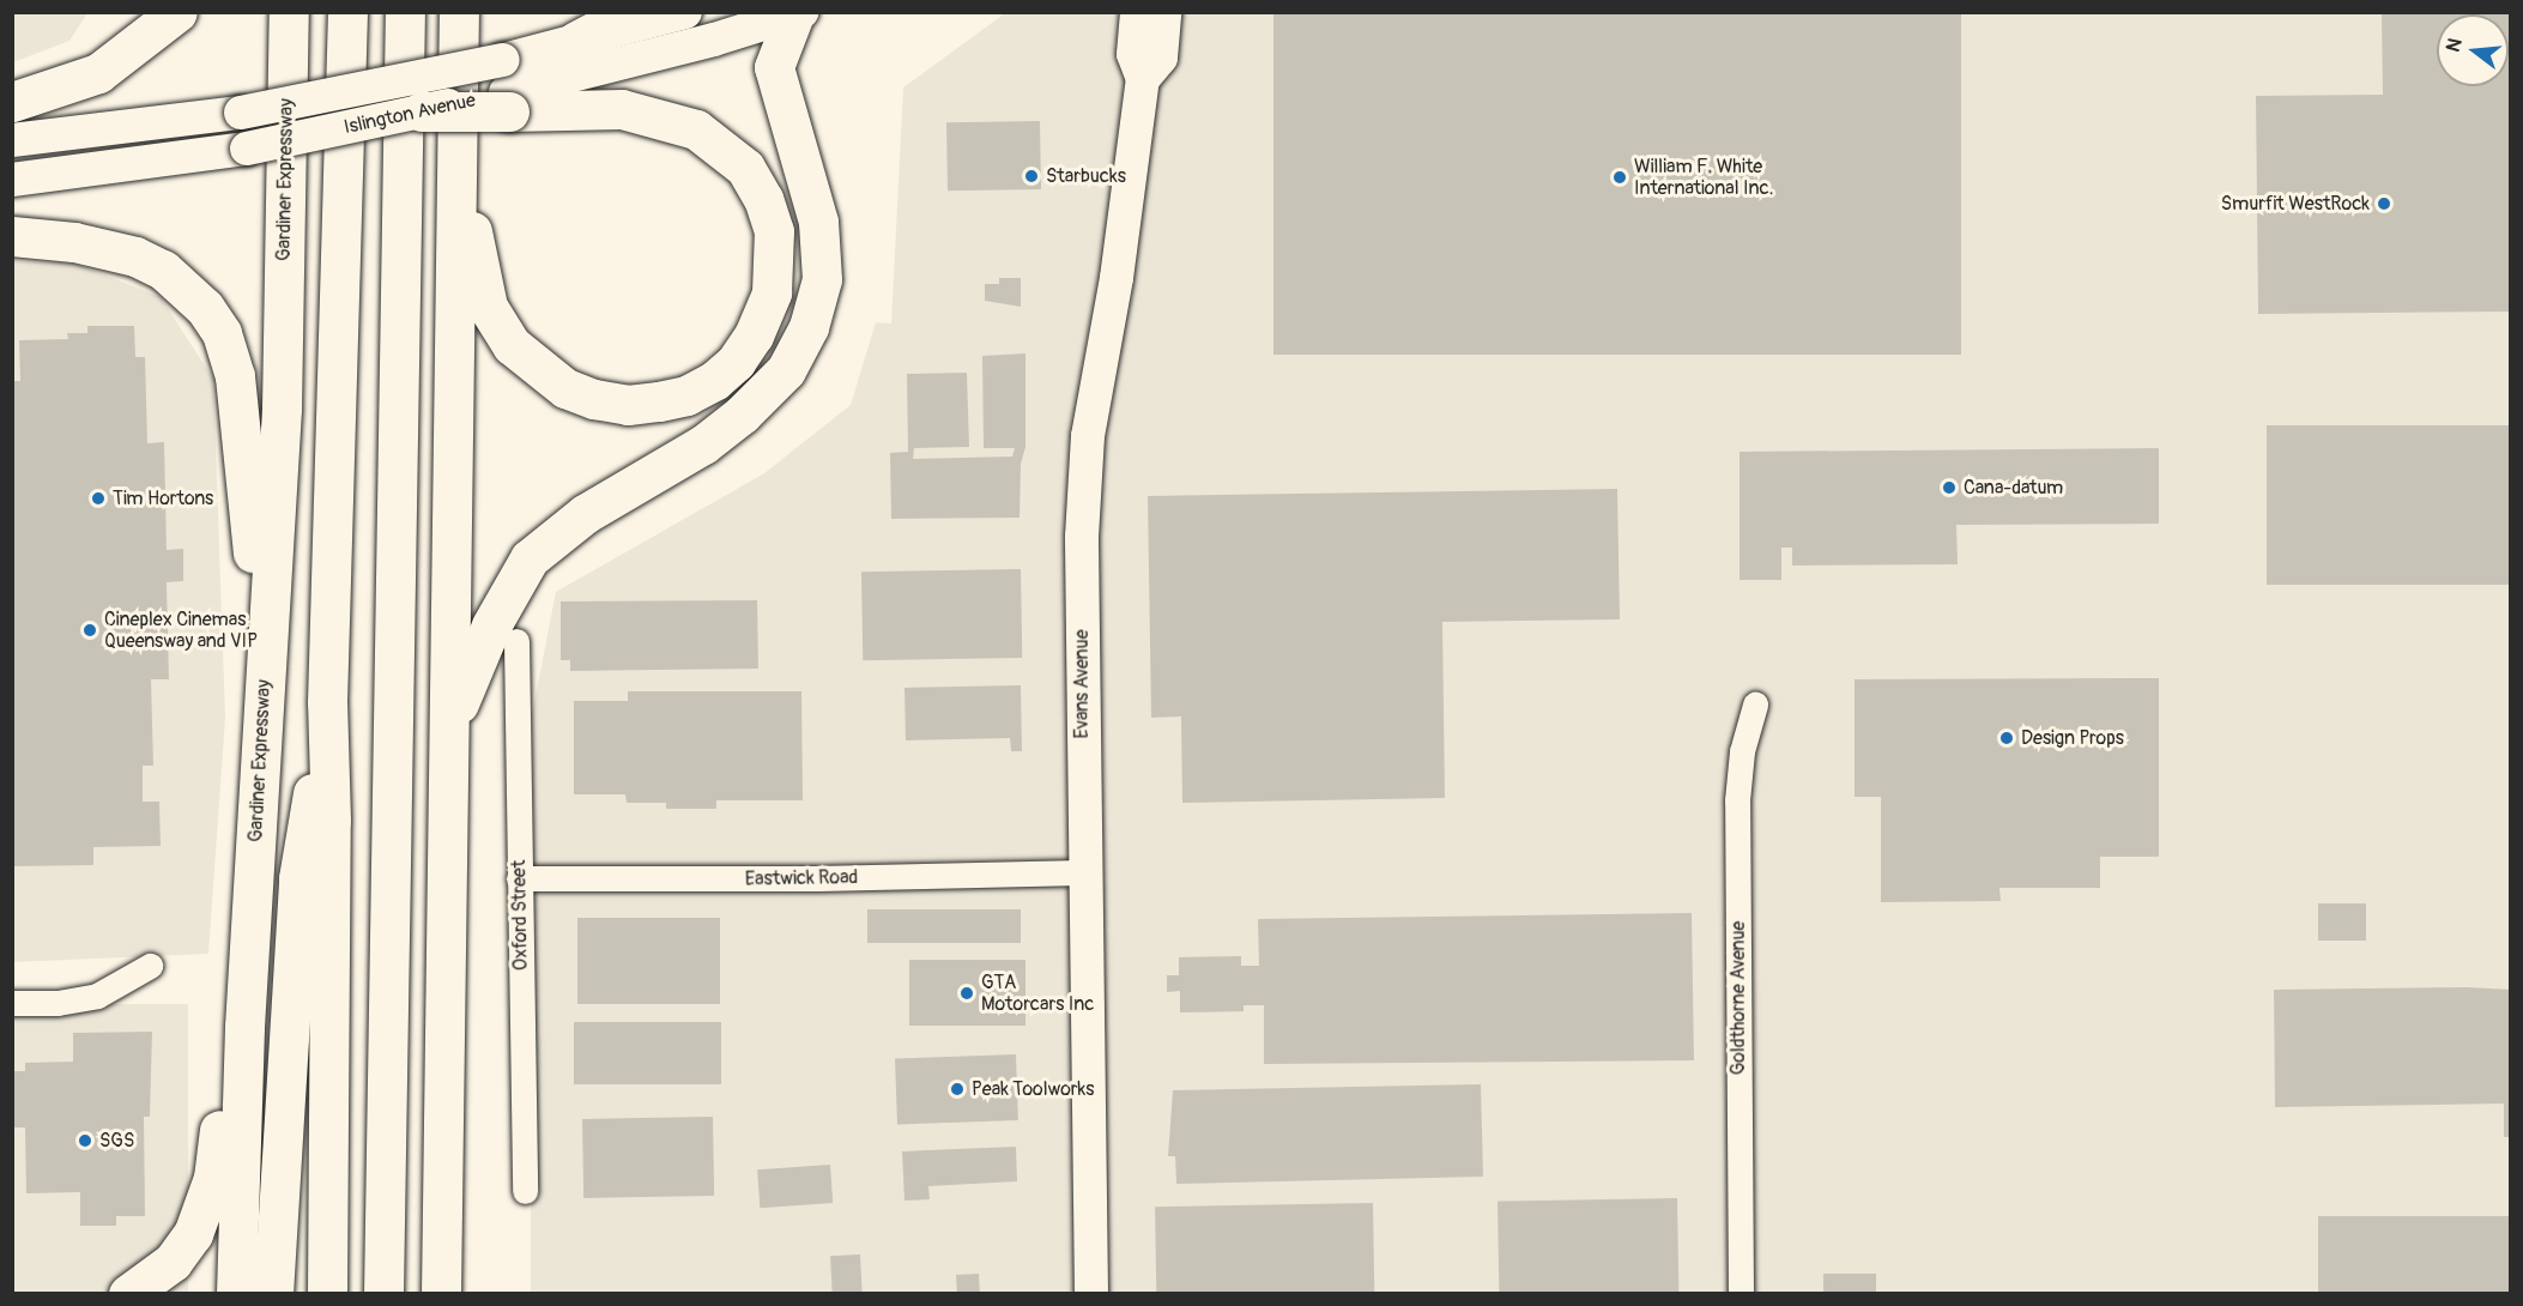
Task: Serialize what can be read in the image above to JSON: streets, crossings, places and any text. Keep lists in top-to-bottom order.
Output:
{
  "streets": {
    "highway": ["Gardiner Expressway"],
    "main road": ["Islington Avenue", "Evans Avenue"],
    "street": ["Eastwick Road", "Oxford Street", "Goldthorne Avenue"]
  },
  "crossings": [
    ["Evans Avenue", "Eastwick Road"],
    ["Eastwick Road", "Oxford Street"]
  ],
  "places": [
    "Starbucks",
    "William F. White International Inc.",
    "Smurfit WestRock",
    "Cana-datum",
    "Tim Hortons",
    "Cineplex Cinemas Queensway and VIP",
    "Design Props",
    "GTA Motorcars Inc",
    "Peak Toolworks",
    "SGS"
  ],
  "north": "left"
}
